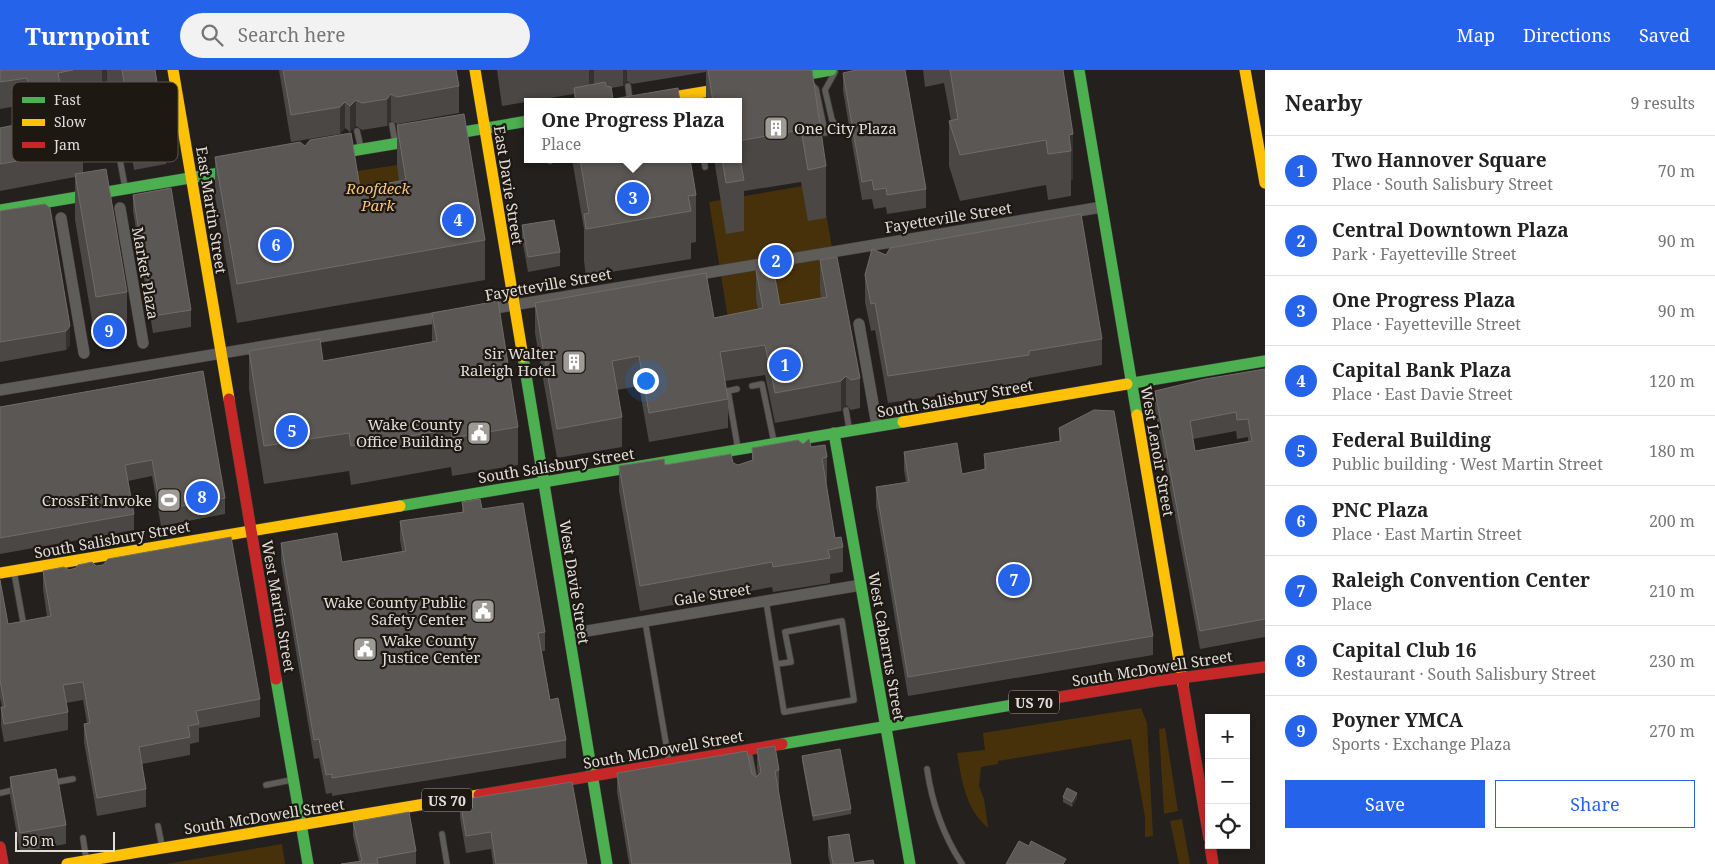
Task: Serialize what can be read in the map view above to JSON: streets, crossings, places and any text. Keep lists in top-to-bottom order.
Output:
{
  "streets": {
    "main road": [
      "East Davie Street",
      "East Martin Street",
      "South Salisbury Street",
      "West Lenoir Street",
      "West Davie Street",
      "West Martin Street",
      "West Cabarrus Street",
      "South McDowell Street",
      "US 70"
    ],
    "street": ["Fayetteville Street", "Market Plaza", "Gale Street"]
  },
  "crossings": [
    ["East Davie Street", "Fayetteville Street"],
    ["East Davie Street", "West Davie Street"],
    ["East Martin Street", "West Martin Street"],
    ["Fayetteville Street", "West Lenoir Street"],
    ["Fayetteville Street", "West Davie Street"],
    ["South Salisbury Street", "West Lenoir Street"],
    ["South Salisbury Street", "West Davie Street"],
    ["South Salisbury Street", "West Martin Street"],
    ["South Salisbury Street", "West Cabarrus Street"],
    ["West Lenoir Street", "South McDowell Street"],
    ["West Davie Street", "Gale Street"],
    ["West Davie Street", "South McDowell Street"],
    ["Gale Street", "West Cabarrus Street"],
    ["West Martin Street", "South McDowell Street"],
    ["West Cabarrus Street", "South McDowell Street"]
  ],
  "parks": ["Roofdeck Park"],
  "places": {
    "building": ["One City Plaza", "Sir Walter Raleigh Hotel"],
    "public building": ["Wake County Office Building", "Wake County Public Safety Center", "Wake County Justice Center"],
    "sports": ["CrossFit Invoke"]
  },
  "legend": ["Fast", "Slow", "Jam"],
  "scale_bar": "50 m",
  "page": {
    "header": "Turnpoint",
    "search": "Search here",
    "nav": ["Map", "Directions", "Saved"],
    "heading": ["Nearby", "9 results"],
    "popup": ["One Progress Plaza", "Place"],
    "list": [
      {
        "mark": "1",
        "name": "Two Hannover Square",
        "note": "Place · South Salisbury Street",
        "value": "70 m"
      },
      {
        "mark": "2",
        "name": "Central Downtown Plaza",
        "note": "Park · Fayetteville Street",
        "value": "90 m"
      },
      {
        "mark": "3",
        "name": "One Progress Plaza",
        "note": "Place · Fayetteville Street",
        "value": "90 m"
      },
      {
        "mark": "4",
        "name": "Capital Bank Plaza",
        "note": "Place · East Davie Street",
        "value": "120 m"
      },
      {
        "mark": "5",
        "name": "Federal Building",
        "note": "Public building · West Martin Street",
        "value": "180 m"
      },
      {
        "mark": "6",
        "name": "PNC Plaza",
        "note": "Place · East Martin Street",
        "value": "200 m"
      },
      {
        "mark": "7",
        "name": "Raleigh Convention Center",
        "note": "Place",
        "value": "210 m"
      },
      {
        "mark": "8",
        "name": "Capital Club 16",
        "note": "Restaurant · South Salisbury Street",
        "value": "230 m"
      },
      {
        "mark": "9",
        "name": "Poyner YMCA",
        "note": "Sports · Exchange Plaza",
        "value": "270 m"
      }
    ],
    "pins": [
      "3",
      "4",
      "6",
      "2",
      "9",
      "1",
      "5",
      "8",
      "7"
    ],
    "map_buttons": ["+", "−"],
    "buttons": ["Save", "Share"],
    "scale": "50 m"
  }
}
